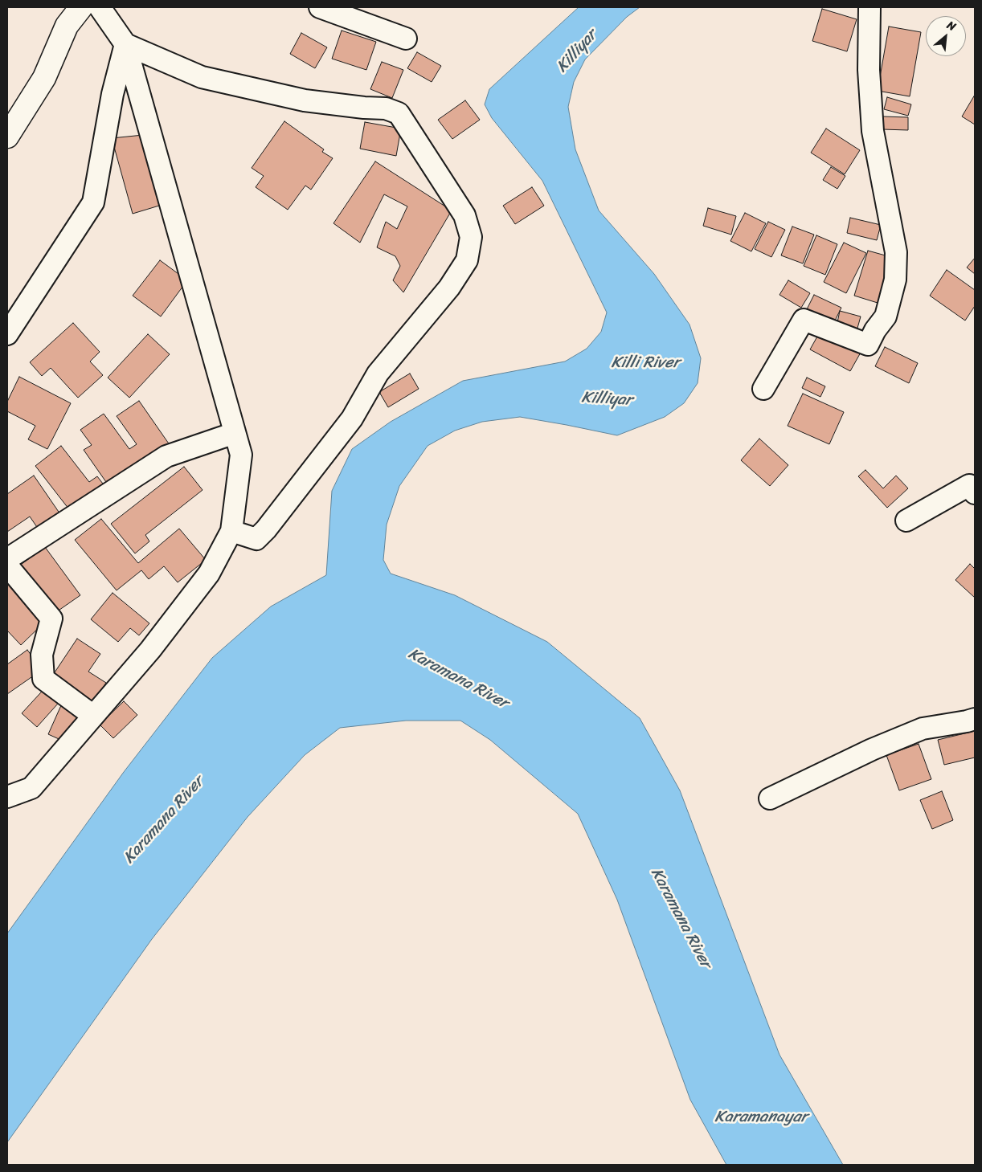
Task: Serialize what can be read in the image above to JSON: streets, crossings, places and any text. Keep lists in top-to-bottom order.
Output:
{
  "water": [
    "Killiyar",
    "Killi River",
    "Karamana River",
    "Karamanayar"
  ],
  "north": "top right"
}
